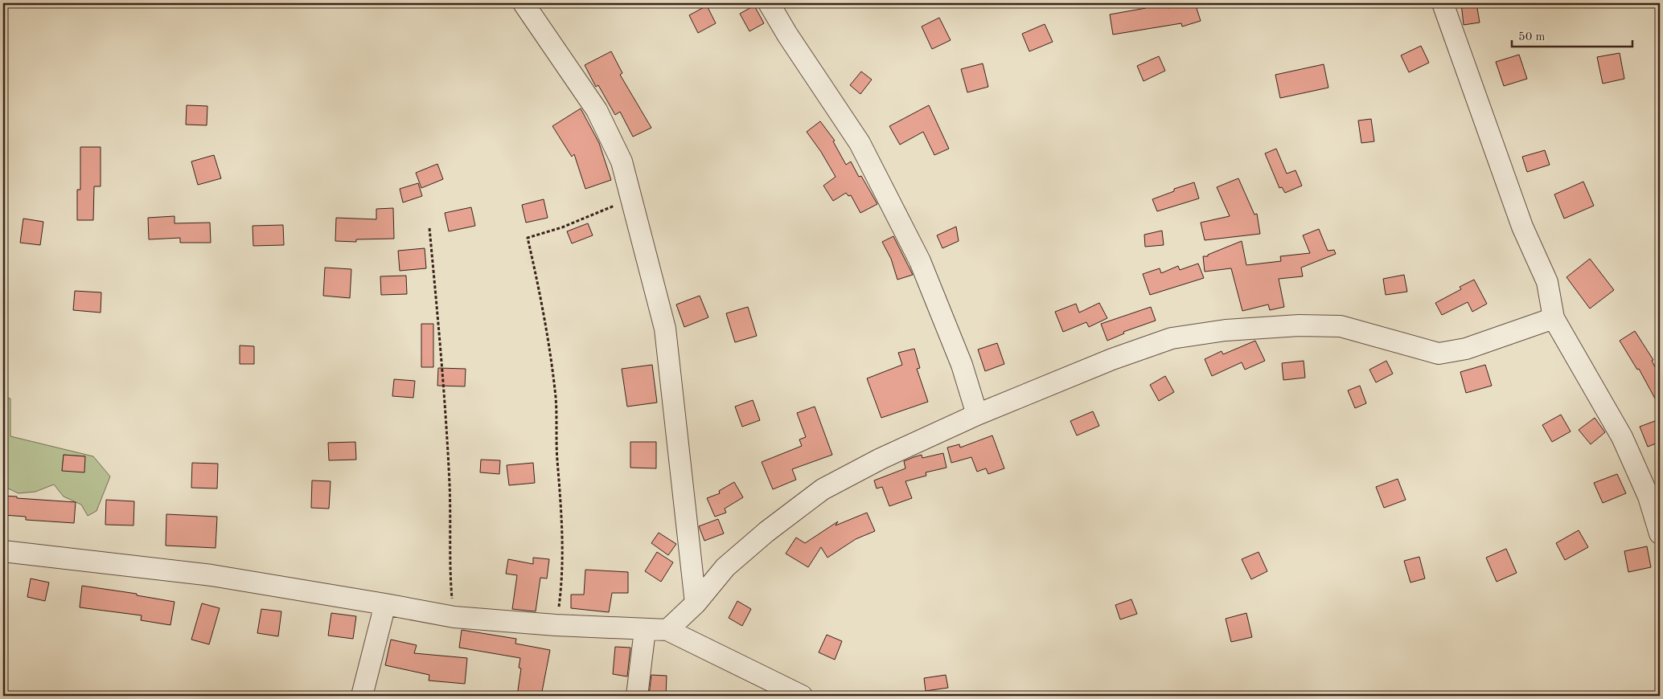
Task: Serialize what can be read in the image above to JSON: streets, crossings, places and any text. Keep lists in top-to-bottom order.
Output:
{
  "scale_bar": "50 m"
}
